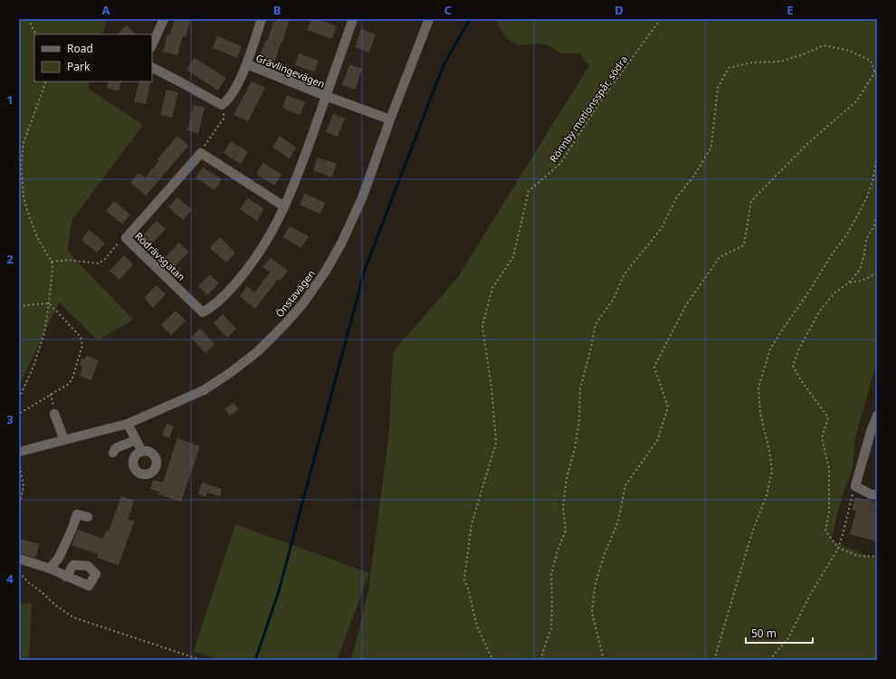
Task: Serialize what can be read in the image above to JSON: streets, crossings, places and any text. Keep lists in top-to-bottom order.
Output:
{
  "streets": {
    "street": ["Grävlingevägen", "Rödrävsgatan", "Önstavägen"],
    "path": ["Rönnby motionsspår, södra"]
  },
  "crossings": [
    ["Grävlingevägen", "Rödrävsgatan"]
  ],
  "legend": ["Road", "Park"],
  "scale_bar": "50 m",
  "grid": {
    "columns": [
      "A",
      "B",
      "C",
      "D",
      "E"
    ],
    "rows": [
      "1",
      "2",
      "3",
      "4"
    ]
  }
}
